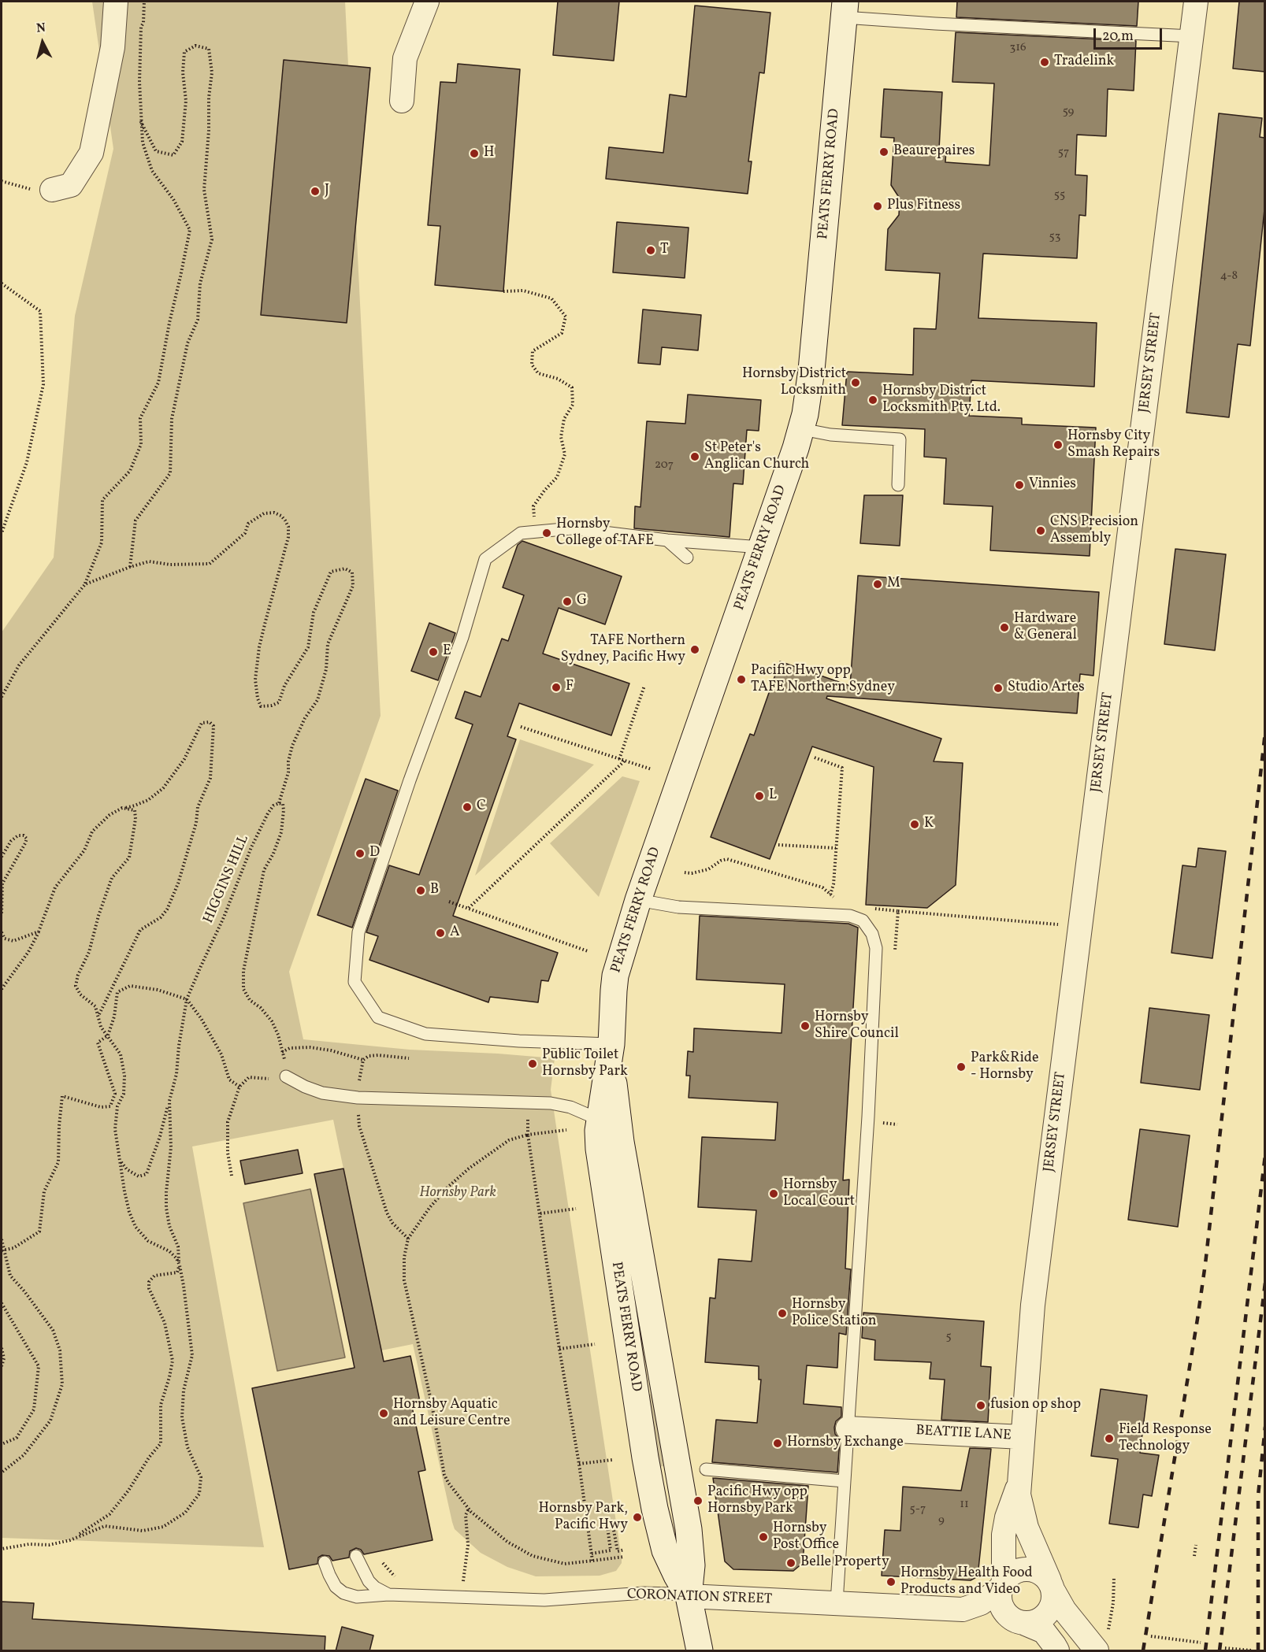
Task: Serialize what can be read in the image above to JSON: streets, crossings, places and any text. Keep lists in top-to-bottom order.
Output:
{
  "streets": {
    "main road": ["PEATS FERRY ROAD"],
    "street": ["JERSEY STREET", "BEATTIE LANE", "CORONATION STREET"],
    "path": ["HIGGINS HILL"]
  },
  "crossings": [
    ["PEATS FERRY ROAD", "CORONATION STREET"],
    ["JERSEY STREET", "BEATTIE LANE"],
    ["JERSEY STREET", "CORONATION STREET"]
  ],
  "parks": ["Hornsby Park"],
  "places": [
    "Tradelink",
    "Beaurepaires",
    "H",
    "J",
    "Plus Fitness",
    "T",
    "Hornsby District Locksmith",
    "Hornsby District Locksmith Pty. Ltd.",
    "Hornsby City Smash Repairs",
    "St Peter's Anglican Church",
    "Vinnies",
    "CNS Precision Assembly",
    "Hornsby College of TAFE",
    "M",
    "G",
    "Hardware & General",
    "TAFE Northern Sydney, Pacific Hwy",
    "E",
    "Pacific Hwy opp TAFE Northern Sydney",
    "F",
    "Studio Artes",
    "L",
    "C",
    "K",
    "D",
    "B",
    "A",
    "Hornsby Shire Council",
    "Public Toilet Hornsby Park",
    "Park&Ride - Hornsby",
    "Hornsby Local Court",
    "Hornsby Police Station",
    "fusion op shop",
    "Hornsby Aquatic and Leisure Centre",
    "Field Response Technology",
    "Hornsby Exchange",
    "Pacific Hwy opp Hornsby Park",
    "Hornsby Park, Pacific Hwy",
    "Hornsby Post Office",
    "Belle Property",
    "Hornsby Health Food Products and Video"
  ],
  "house_numbers": [
    "316",
    "59",
    "57",
    "55",
    "53",
    "4-8",
    "207",
    "5",
    "11",
    "5-7",
    "9"
  ],
  "scale_bar": "20 m",
  "north": "top"
}
